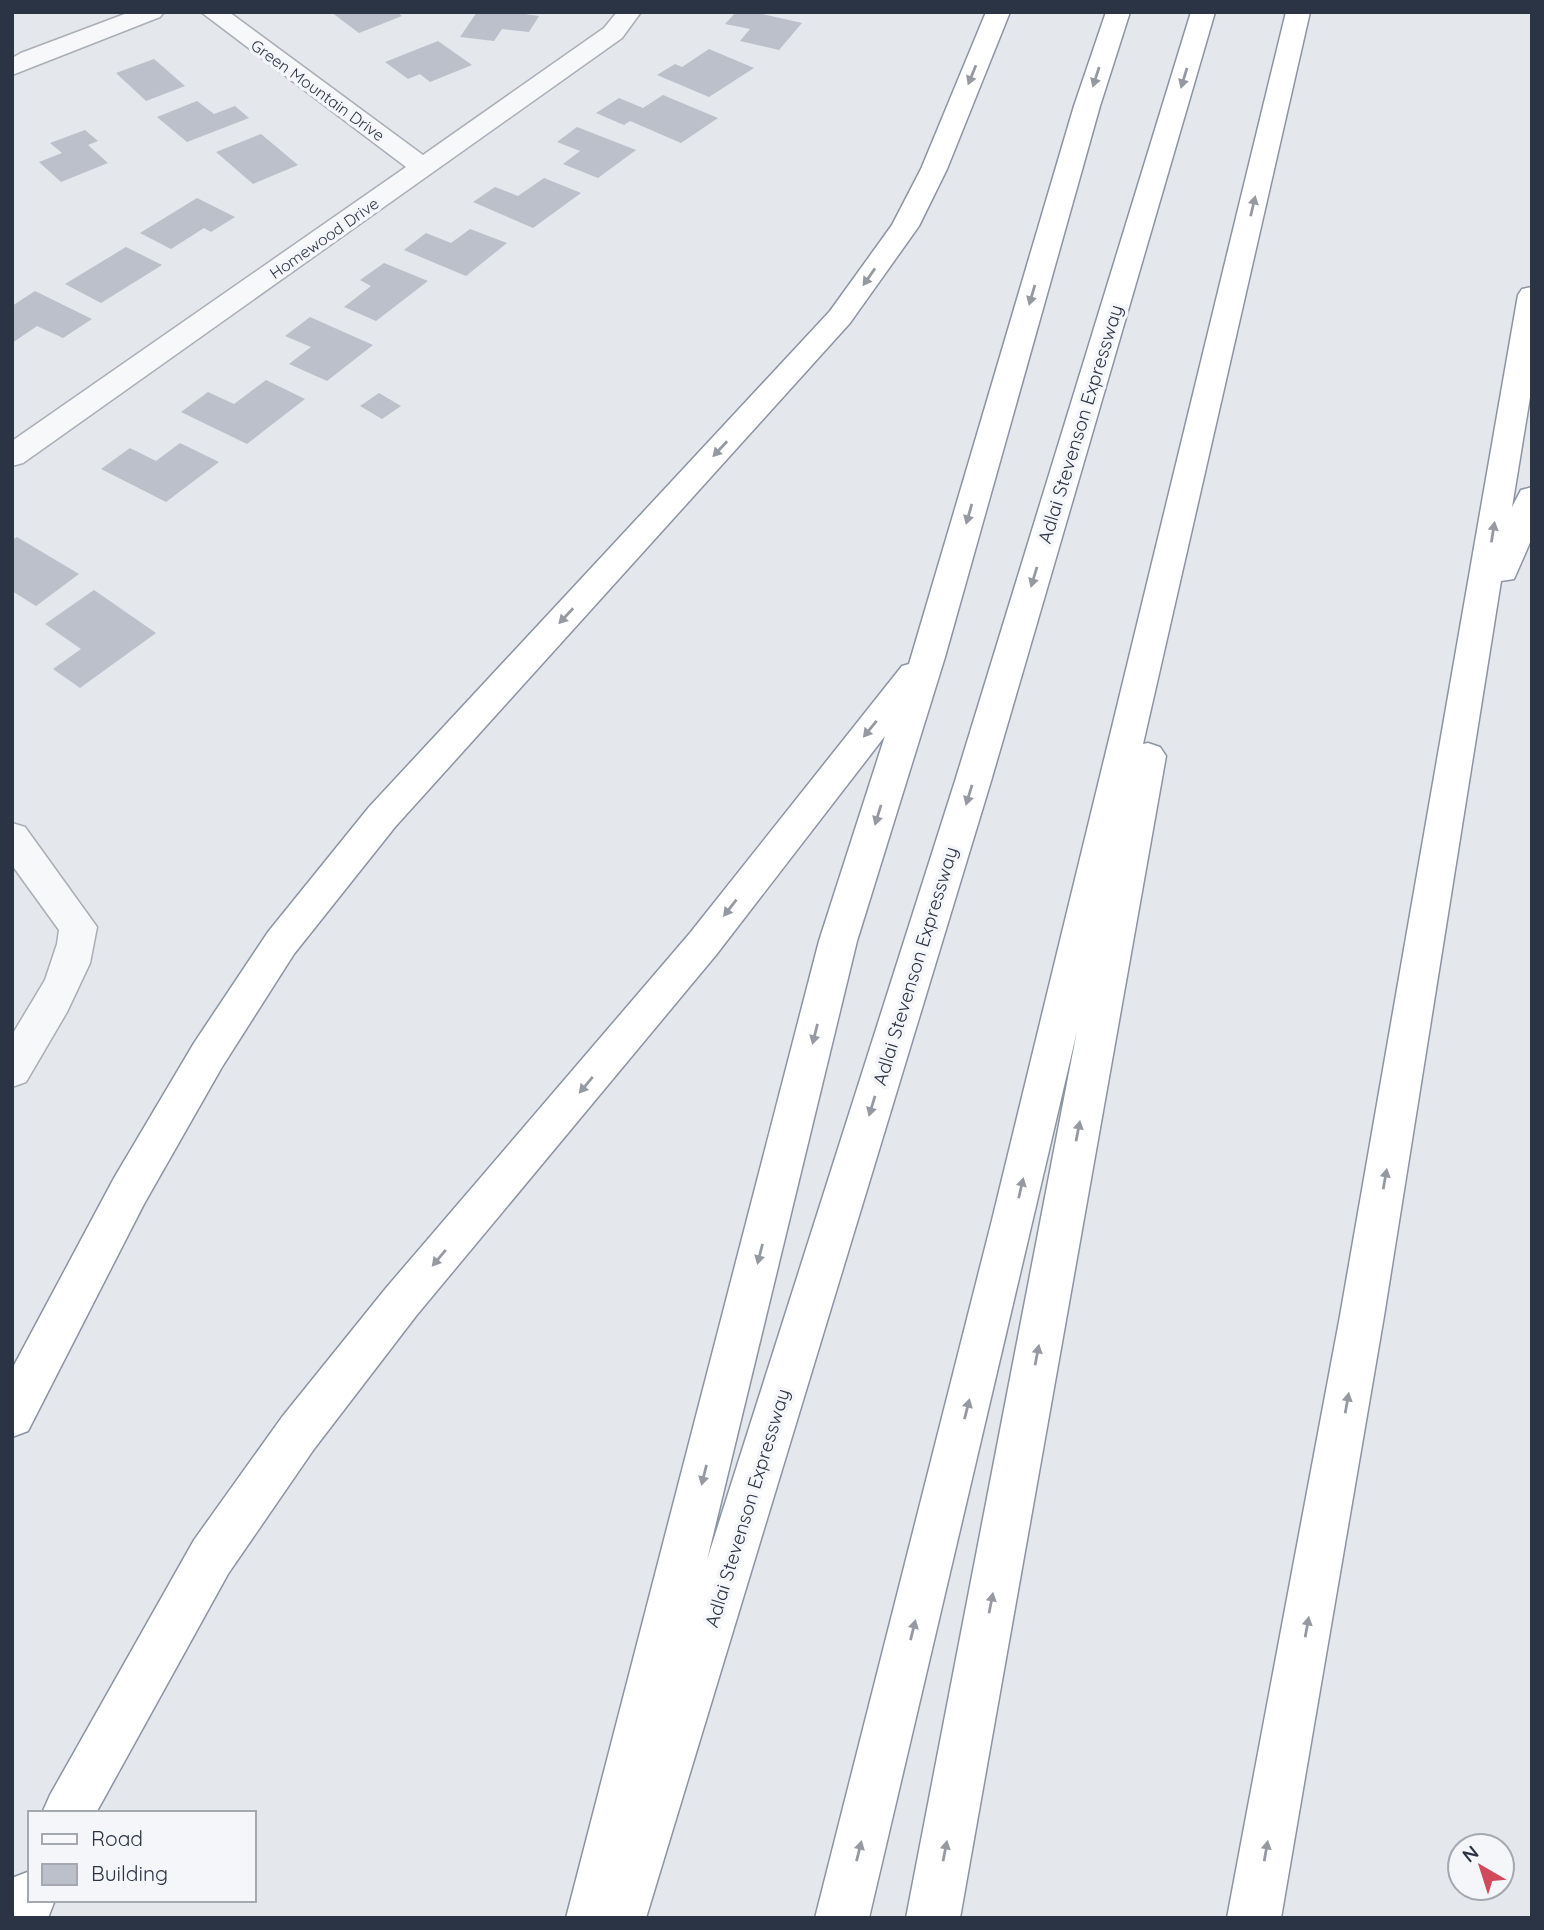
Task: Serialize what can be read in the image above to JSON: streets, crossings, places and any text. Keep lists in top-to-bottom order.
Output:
{
  "streets": {
    "highway": ["Adlai Stevenson Expressway"],
    "street": ["Green Mountain Drive", "Homewood Drive"]
  },
  "crossings": [
    ["Green Mountain Drive", "Homewood Drive"]
  ],
  "legend": ["Road", "Building"],
  "north": "top left"
}
